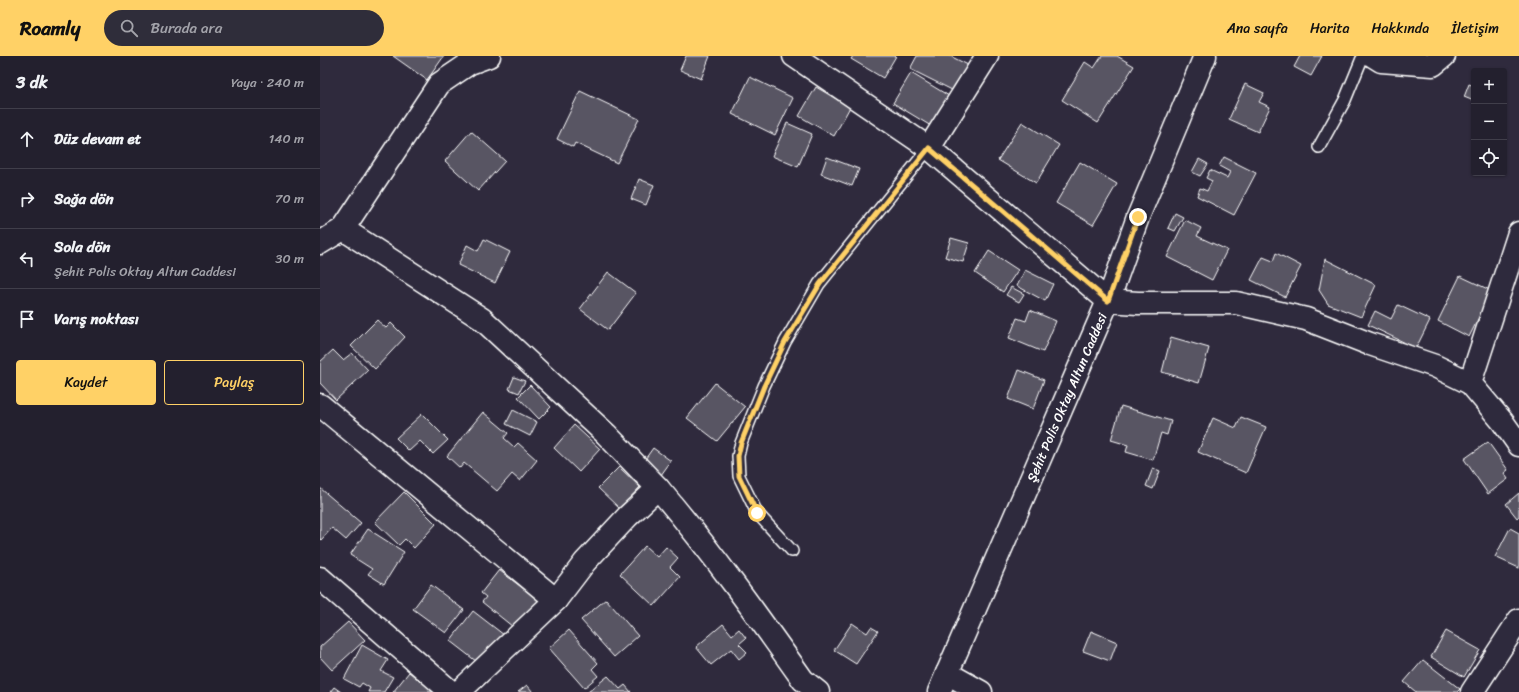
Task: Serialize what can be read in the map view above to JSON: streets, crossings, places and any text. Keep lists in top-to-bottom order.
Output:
{
  "streets": {
    "street": ["Şehit Polis Oktay Altun Caddesi"]
  },
  "page": {
    "header": "Roamly",
    "search": "Burada ara",
    "nav": [
      "Ana sayfa",
      "Harita",
      "Hakkında",
      "İletişim"
    ],
    "heading": ["3 dk", "Yaya · 240 m"],
    "map_buttons": ["+", "−"],
    "list": [
      ["Düz devam et", "140 m"],
      ["Sağa dön", "70 m"],
      ["Sola dön", "Şehit Polis Oktay Altun Caddesi", "30 m"],
      "Varış noktası"
    ],
    "buttons": ["Kaydet", "Paylaş"]
  }
}
